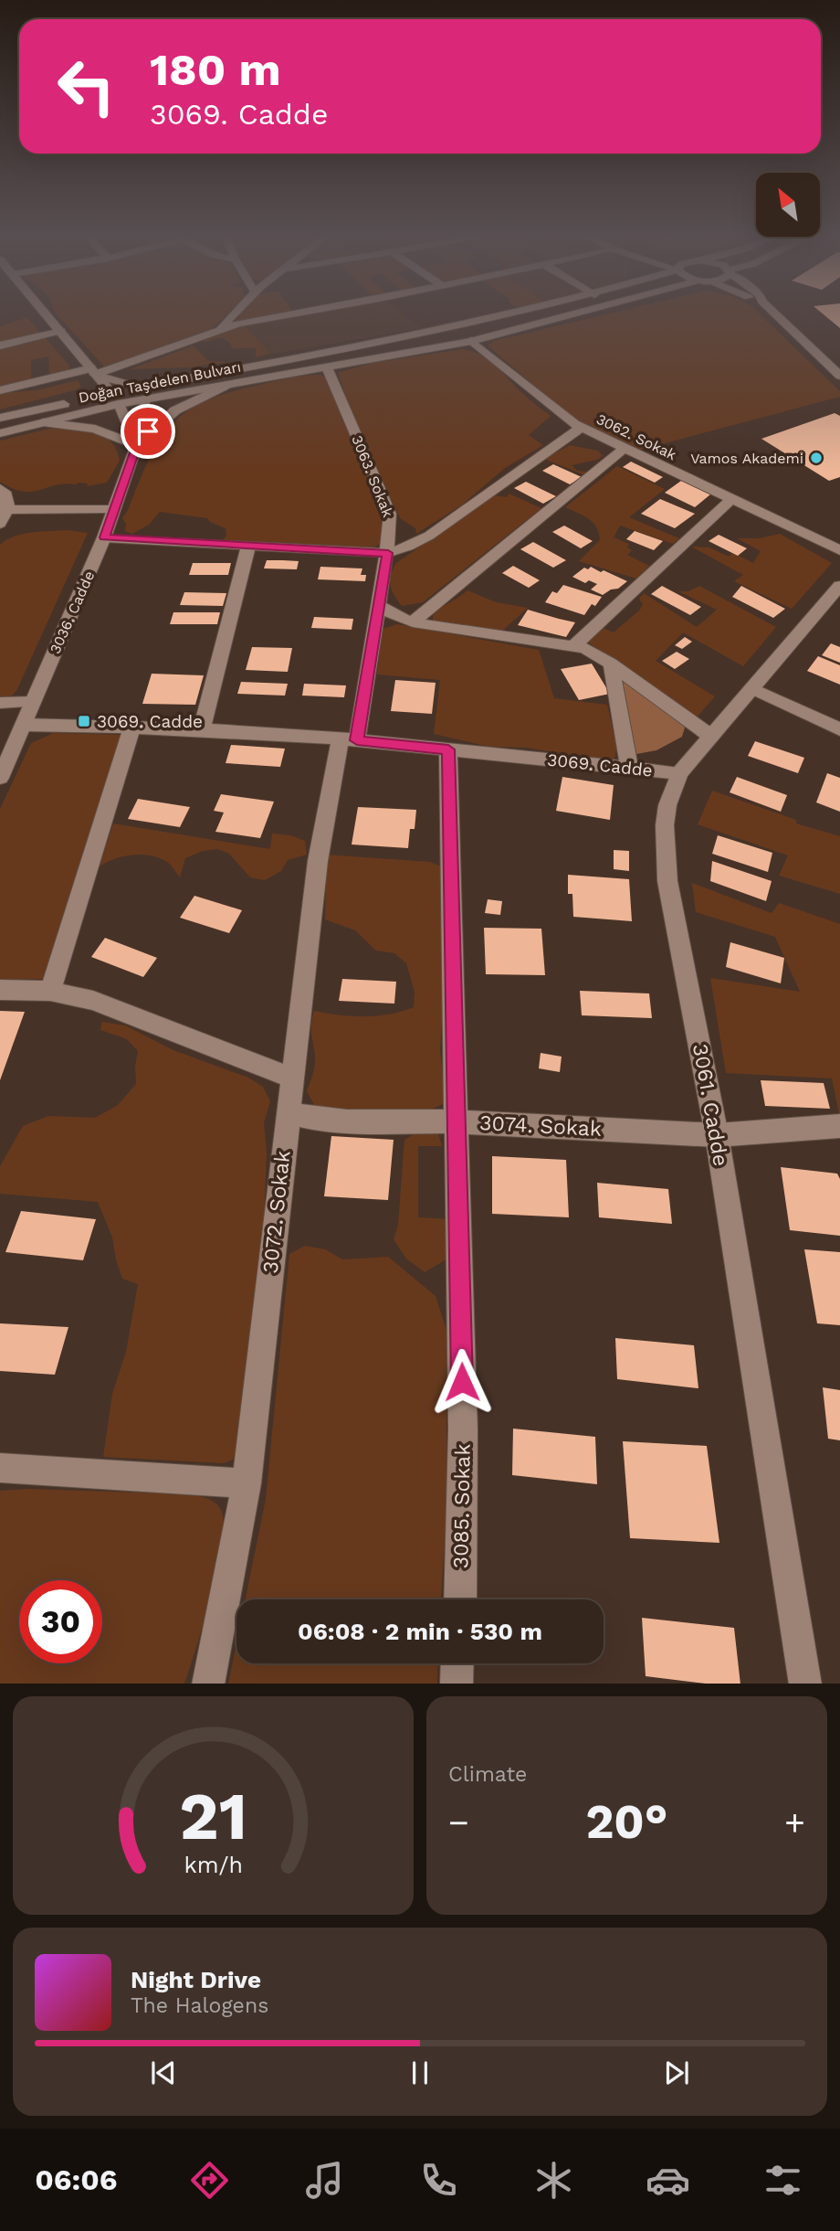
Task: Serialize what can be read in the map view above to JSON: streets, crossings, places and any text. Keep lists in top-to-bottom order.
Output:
{
  "streets": {
    "street": [
      "Doğan Taşdelen Bulvarı",
      "3062. Sokak",
      "3063. Sokak",
      "3036. Cadde",
      "3069. Cadde",
      "3061. Cadde",
      "3074. Sokak",
      "3072. Sokak",
      "3085. Sokak"
    ]
  },
  "crossings": [
    ["Doğan Taşdelen Bulvarı", "3062. Sokak"],
    ["Doğan Taşdelen Bulvarı", "3063. Sokak"],
    ["Doğan Taşdelen Bulvarı", "3036. Cadde"],
    ["3063. Sokak", "3069. Cadde"],
    ["3063. Sokak", "3072. Sokak"],
    ["3036. Cadde", "3069. Cadde"],
    ["3069. Cadde", "3061. Cadde"],
    ["3069. Cadde", "3072. Sokak"],
    ["3069. Cadde", "3085. Sokak"],
    ["3061. Cadde", "3074. Sokak"],
    ["3074. Sokak", "3072. Sokak"],
    ["3074. Sokak", "3085. Sokak"]
  ],
  "places": {
    "other": ["Vamos Akademi"],
    "transit": ["3069. Cadde"]
  },
  "north": "top left",
  "page": {
    "turn": ["180 m", "3069. Cadde"],
    "limit": "30",
    "trip": "06:08 · 2 min · 530 m",
    "tile": "Climate",
    "heat": ["−", "20°", "+"],
    "song": ["Night Drive", "The Halogens"],
    "tabs": "06:06",
    "gauge": ["21", "km/h"]
  }
}
